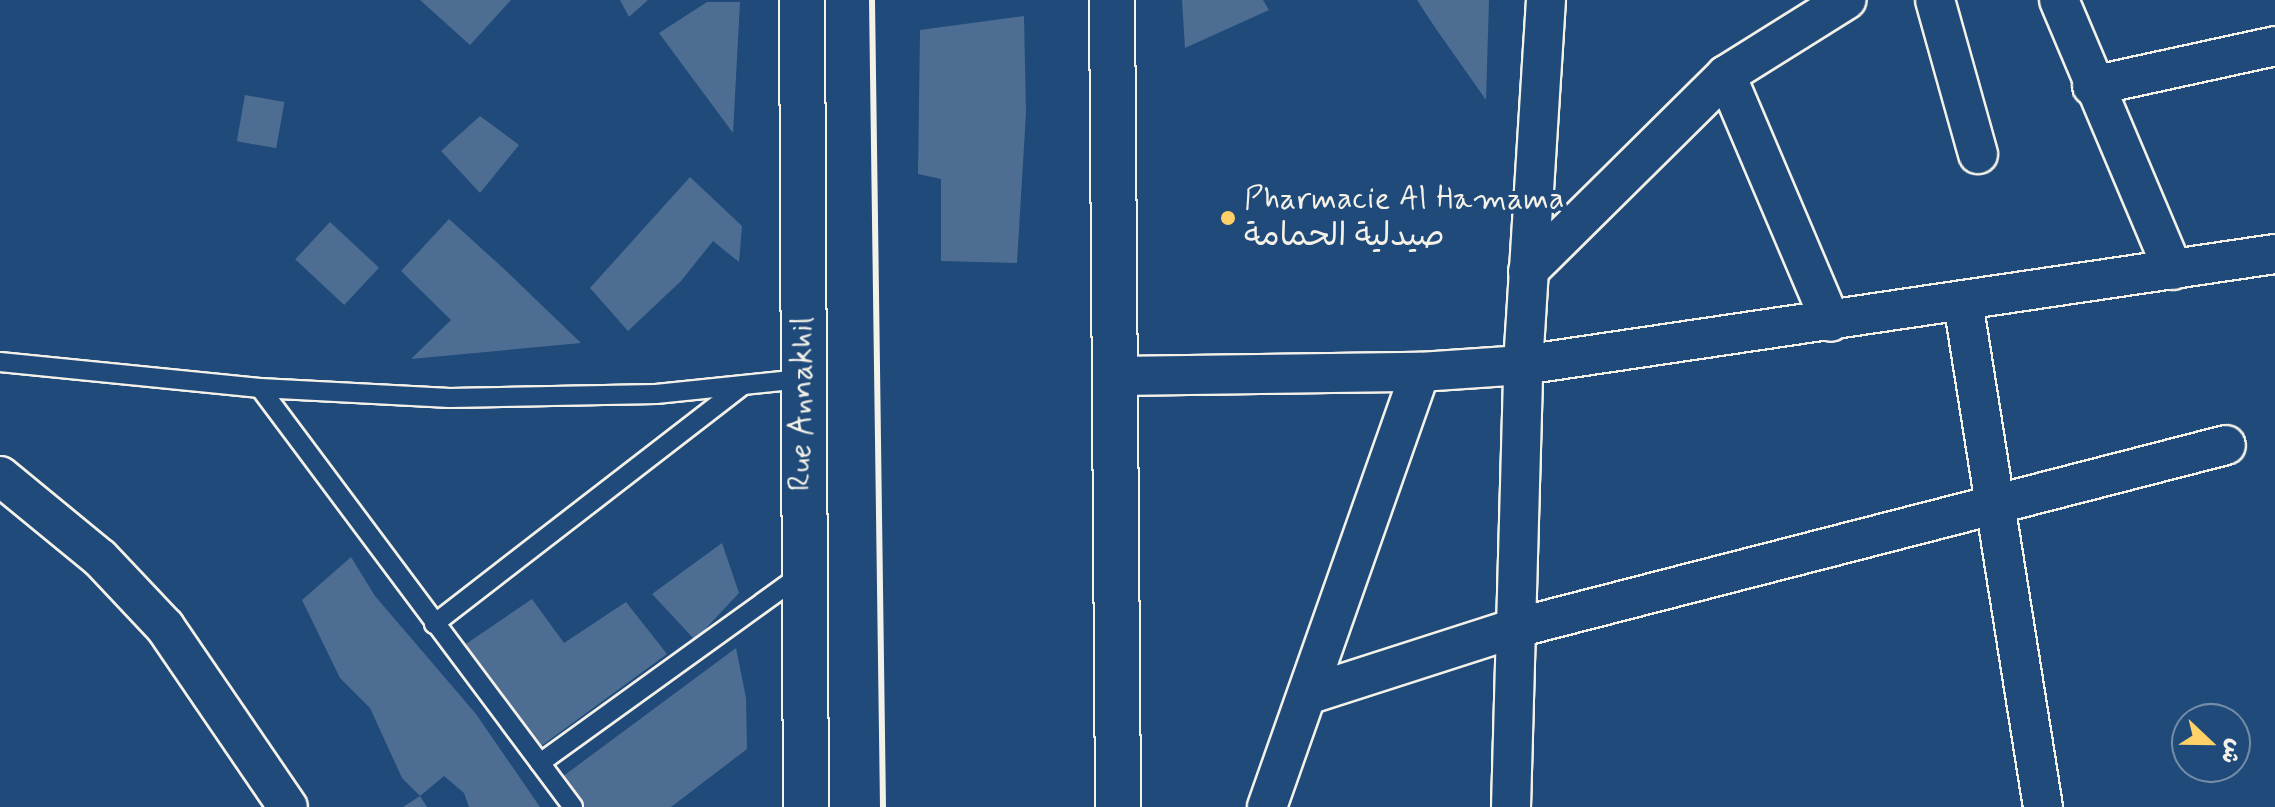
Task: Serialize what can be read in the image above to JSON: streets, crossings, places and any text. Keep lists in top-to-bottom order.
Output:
{
  "streets": {
    "street": ["Rue Annakhil"]
  },
  "places": ["Pharmacie Al Hamama صيدلية الحمامة"],
  "north": "right"
}
